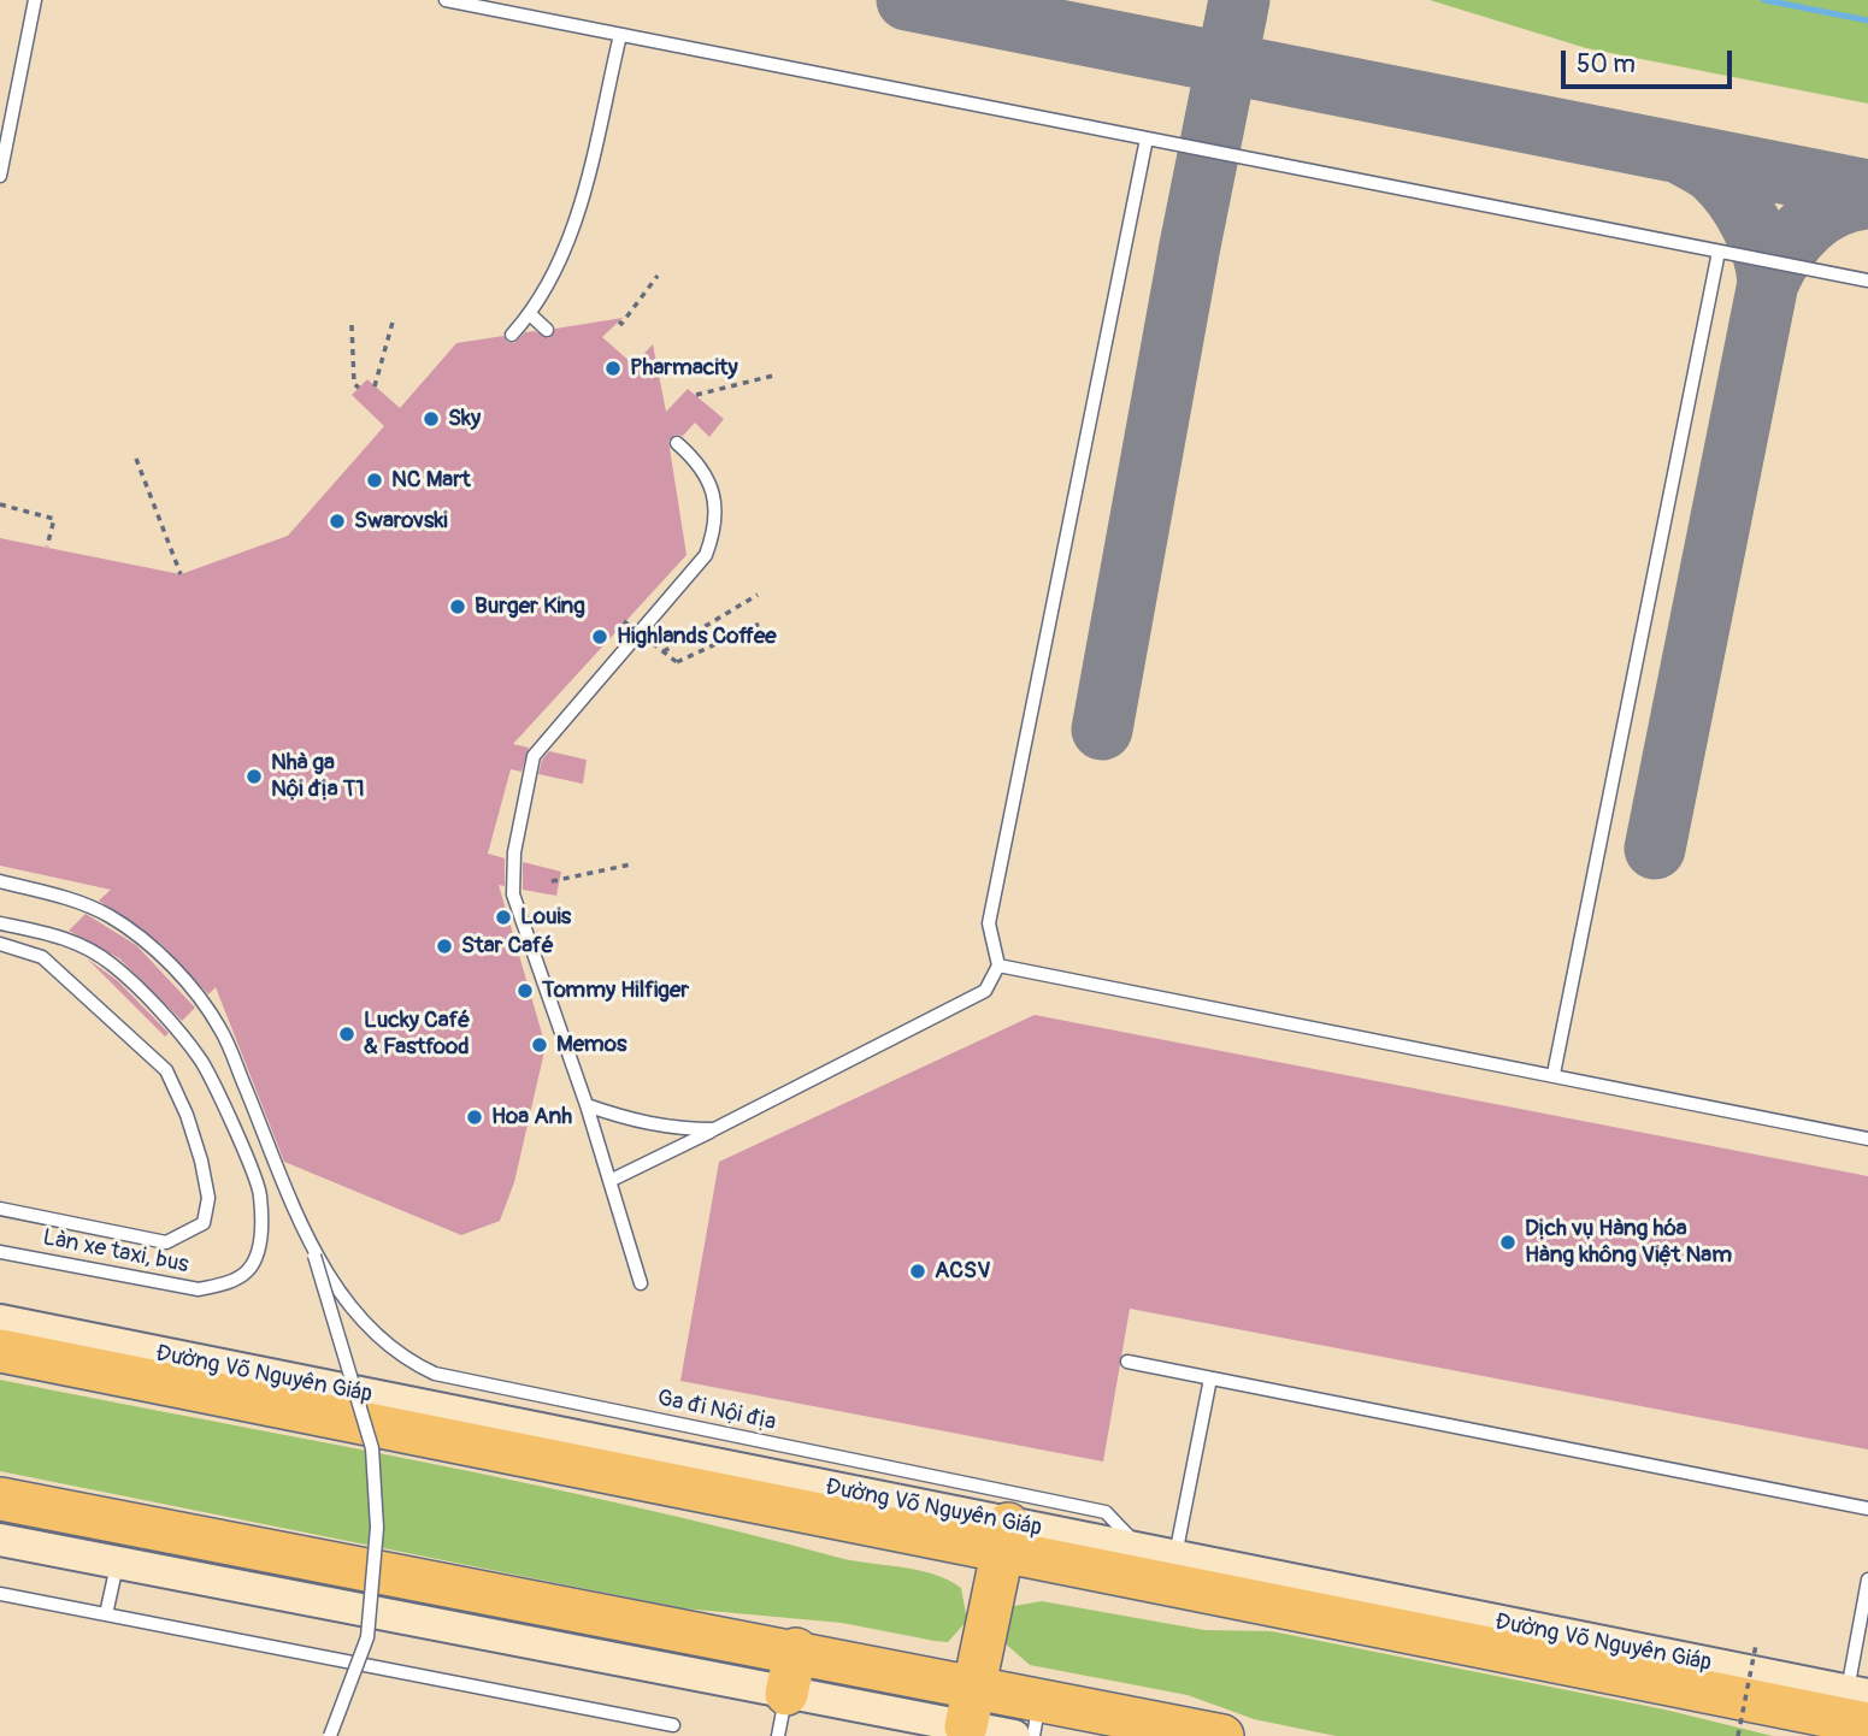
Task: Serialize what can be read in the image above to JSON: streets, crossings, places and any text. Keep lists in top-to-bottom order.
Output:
{
  "streets": {
    "highway": ["Đường Võ Nguyên Giáp"],
    "lane": ["Làn xe taxi, bus", "Ga đi Nội địa"]
  },
  "crossings": [
    ["Đường Võ Nguyên Giáp", "Ga đi Nội địa"]
  ],
  "places": [
    "Pharmacity",
    "Sky",
    "NC Mart",
    "Swarovski",
    "Burger King",
    "Highlands Coffee",
    "Nhà ga Nội địa T1",
    "Louis",
    "Star Café",
    "Tommy Hilfiger",
    "Lucky Café & Fastfood",
    "Memos",
    "Hoa Anh",
    "Dịch vụ Hàng hóa Hàng không Việt Nam",
    "ACSV"
  ],
  "scale_bar": "50 m"
}
